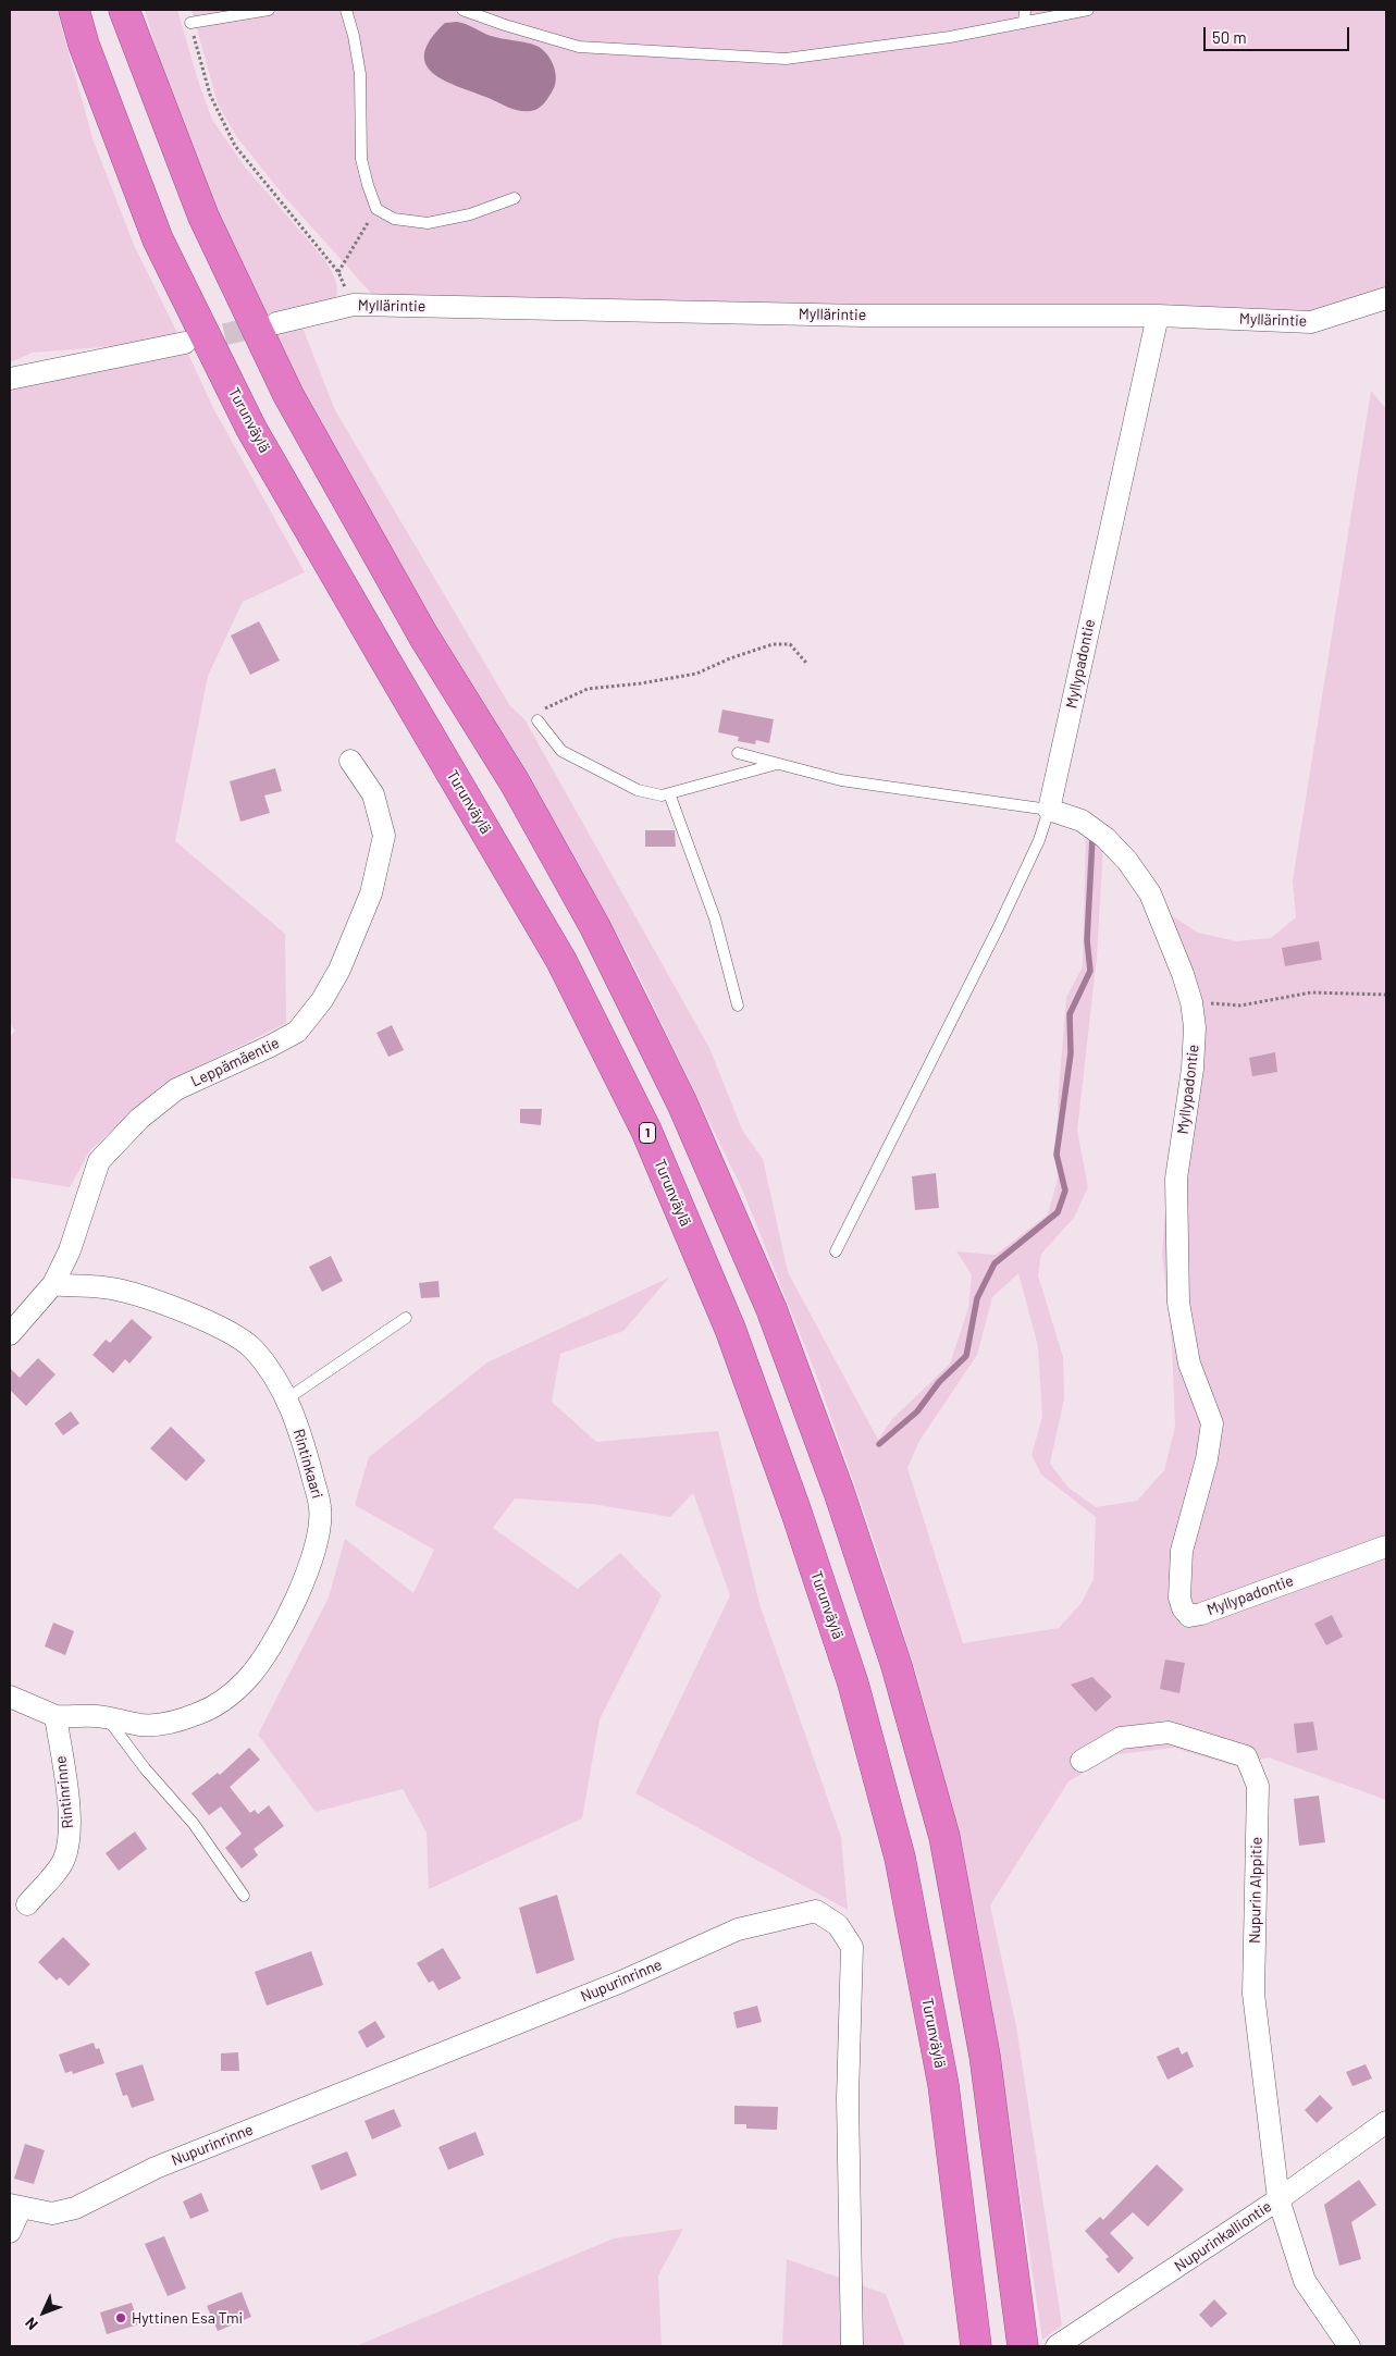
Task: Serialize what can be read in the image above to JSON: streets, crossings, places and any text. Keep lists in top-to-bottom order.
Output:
{
  "streets": {
    "highway": ["Turunväylä", "1"],
    "street": [
      "Myllärintie",
      "Myllypadontie",
      "Leppämäentie",
      "Rintinkaari",
      "Rintinrinne",
      "Nupurin Alppitie",
      "Nupurinrinne",
      "Nupurinkalliontie"
    ]
  },
  "crossings": [
    ["Myllärintie", "Myllypadontie"],
    ["Leppämäentie", "Rintinkaari"],
    ["Rintinkaari", "Rintinrinne"],
    ["Nupurin Alppitie", "Nupurinkalliontie"]
  ],
  "places": ["Hyttinen Esa Tmi"],
  "scale_bar": "50 m",
  "north": "bottom left"
}
